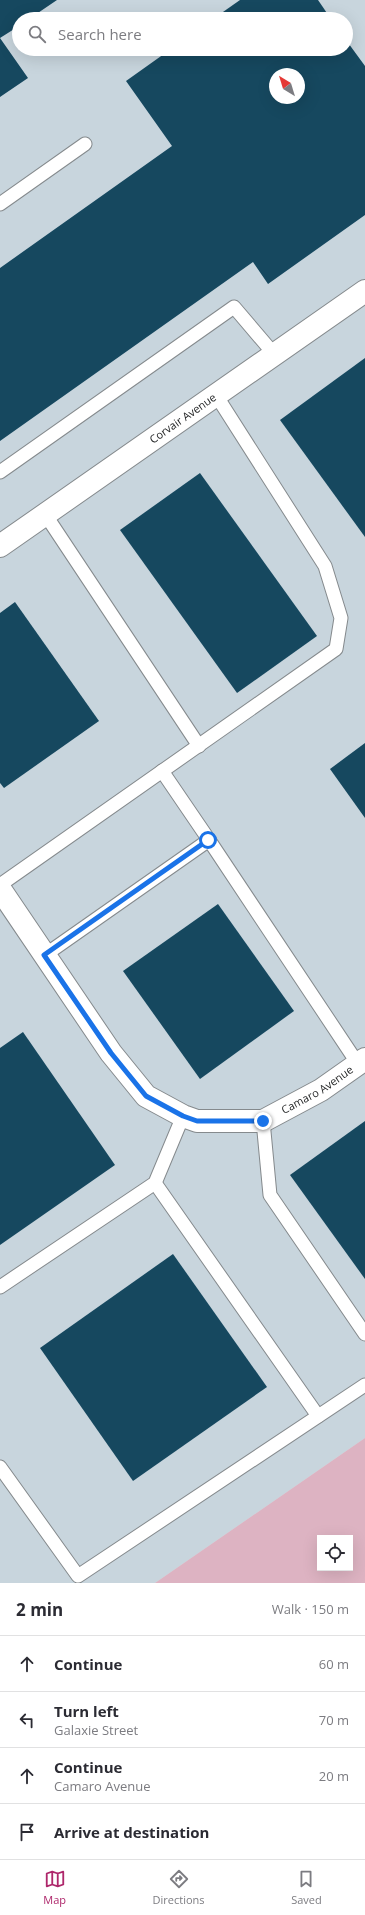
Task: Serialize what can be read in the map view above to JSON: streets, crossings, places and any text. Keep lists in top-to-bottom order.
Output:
{
  "streets": {
    "street": ["Corvair Avenue", "Camaro Avenue"]
  },
  "north": "top left",
  "page": {
    "search": "Search here",
    "heading": ["2 min", "Walk · 150 m"],
    "list": [
      ["Continue", "60 m"],
      ["Turn left", "Galaxie Street", "70 m"],
      ["Continue", "Camaro Avenue", "20 m"],
      "Arrive at destination"
    ],
    "nav": ["Map", "Directions", "Saved"]
  }
}
